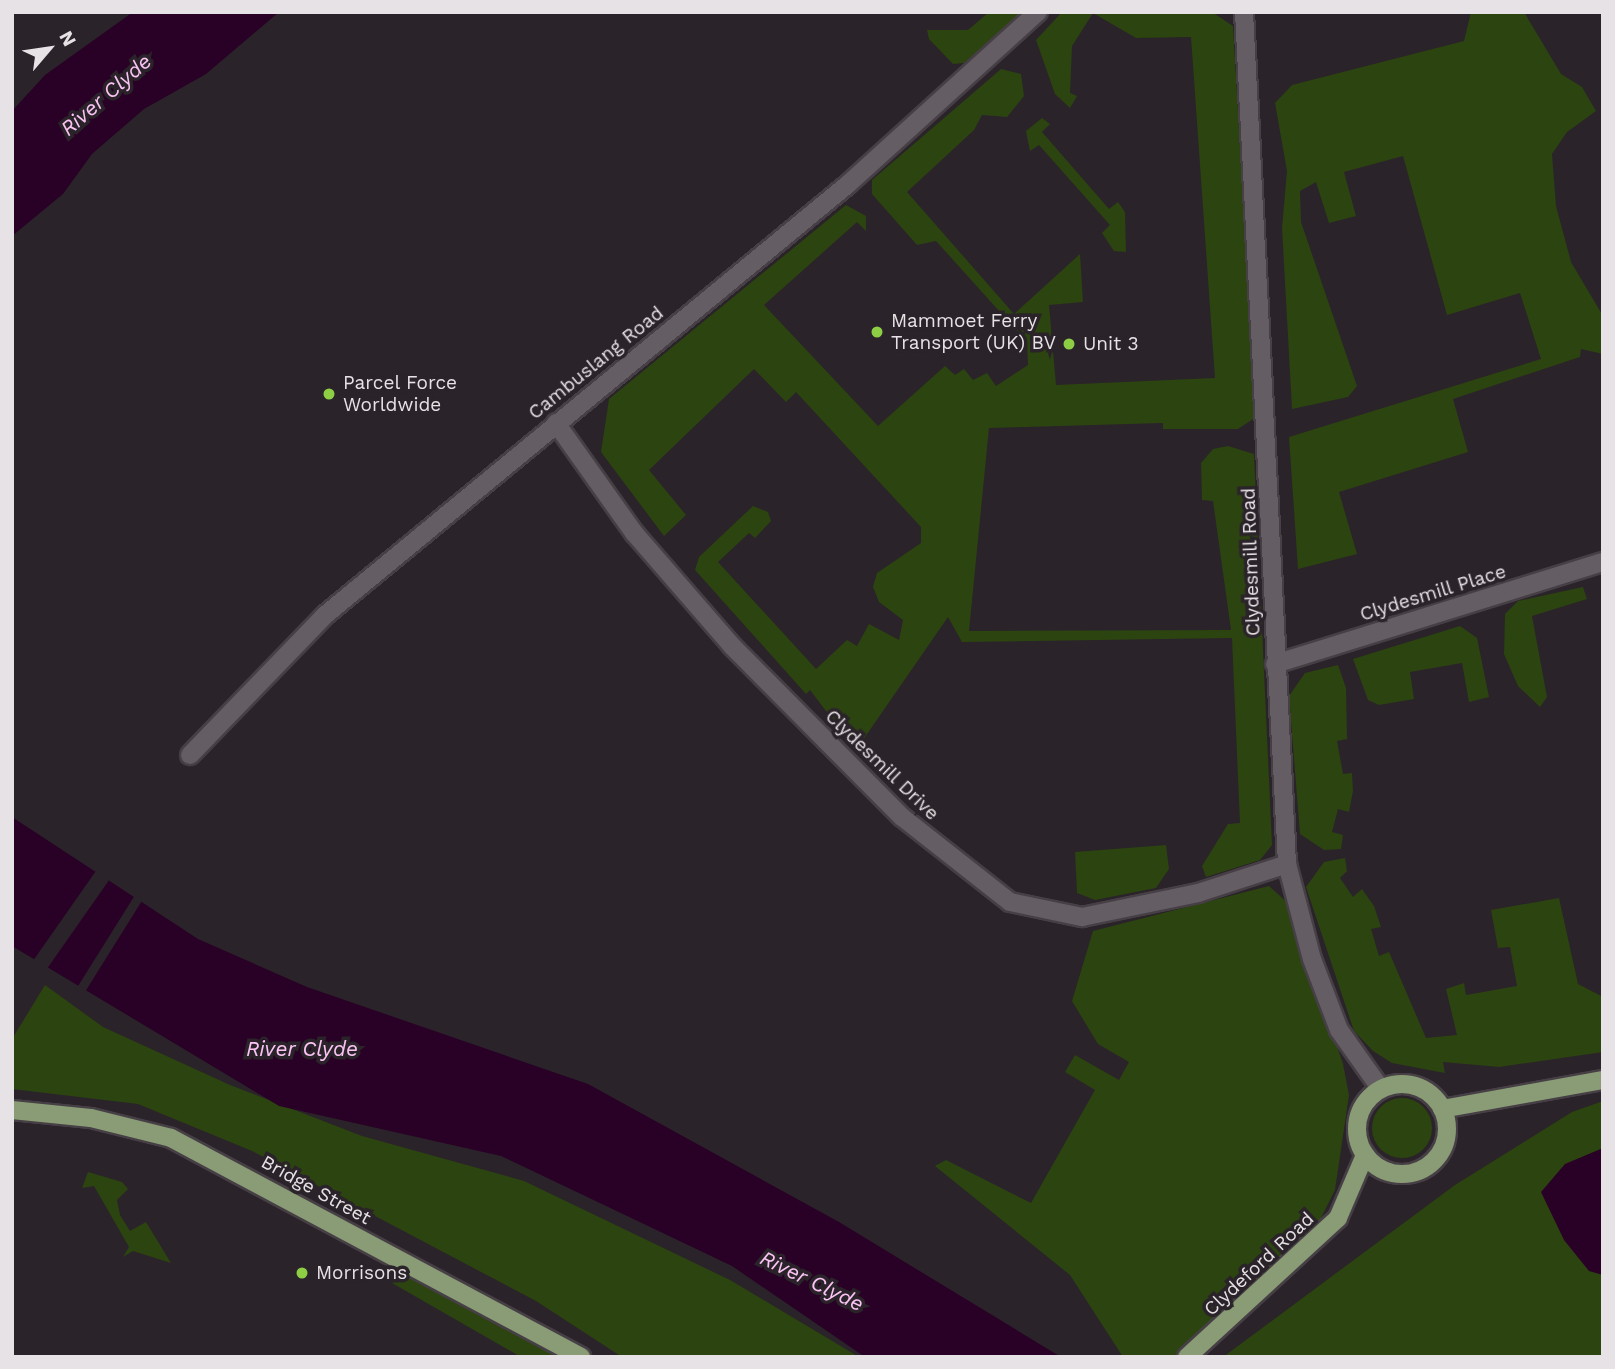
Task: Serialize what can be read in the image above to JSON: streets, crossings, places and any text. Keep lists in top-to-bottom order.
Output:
{
  "streets": {
    "main road": ["Bridge Street", "Clydeford Road"],
    "street": [
      "Cambuslang Road",
      "Clydesmill Road",
      "Clydesmill Place",
      "Clydesmill Drive"
    ]
  },
  "crossings": [
    ["Cambuslang Road", "Clydesmill Drive"],
    ["Clydesmill Road", "Clydesmill Place"],
    ["Clydesmill Road", "Clydesmill Drive"],
    ["Clydesmill Road", "Clydeford Road"]
  ],
  "water": ["River Clyde"],
  "places": [
    "Mammoet Ferry Transport (UK) BV",
    "Unit 3",
    "Parcel Force Worldwide",
    "Morrisons"
  ],
  "north": "top right"
}
